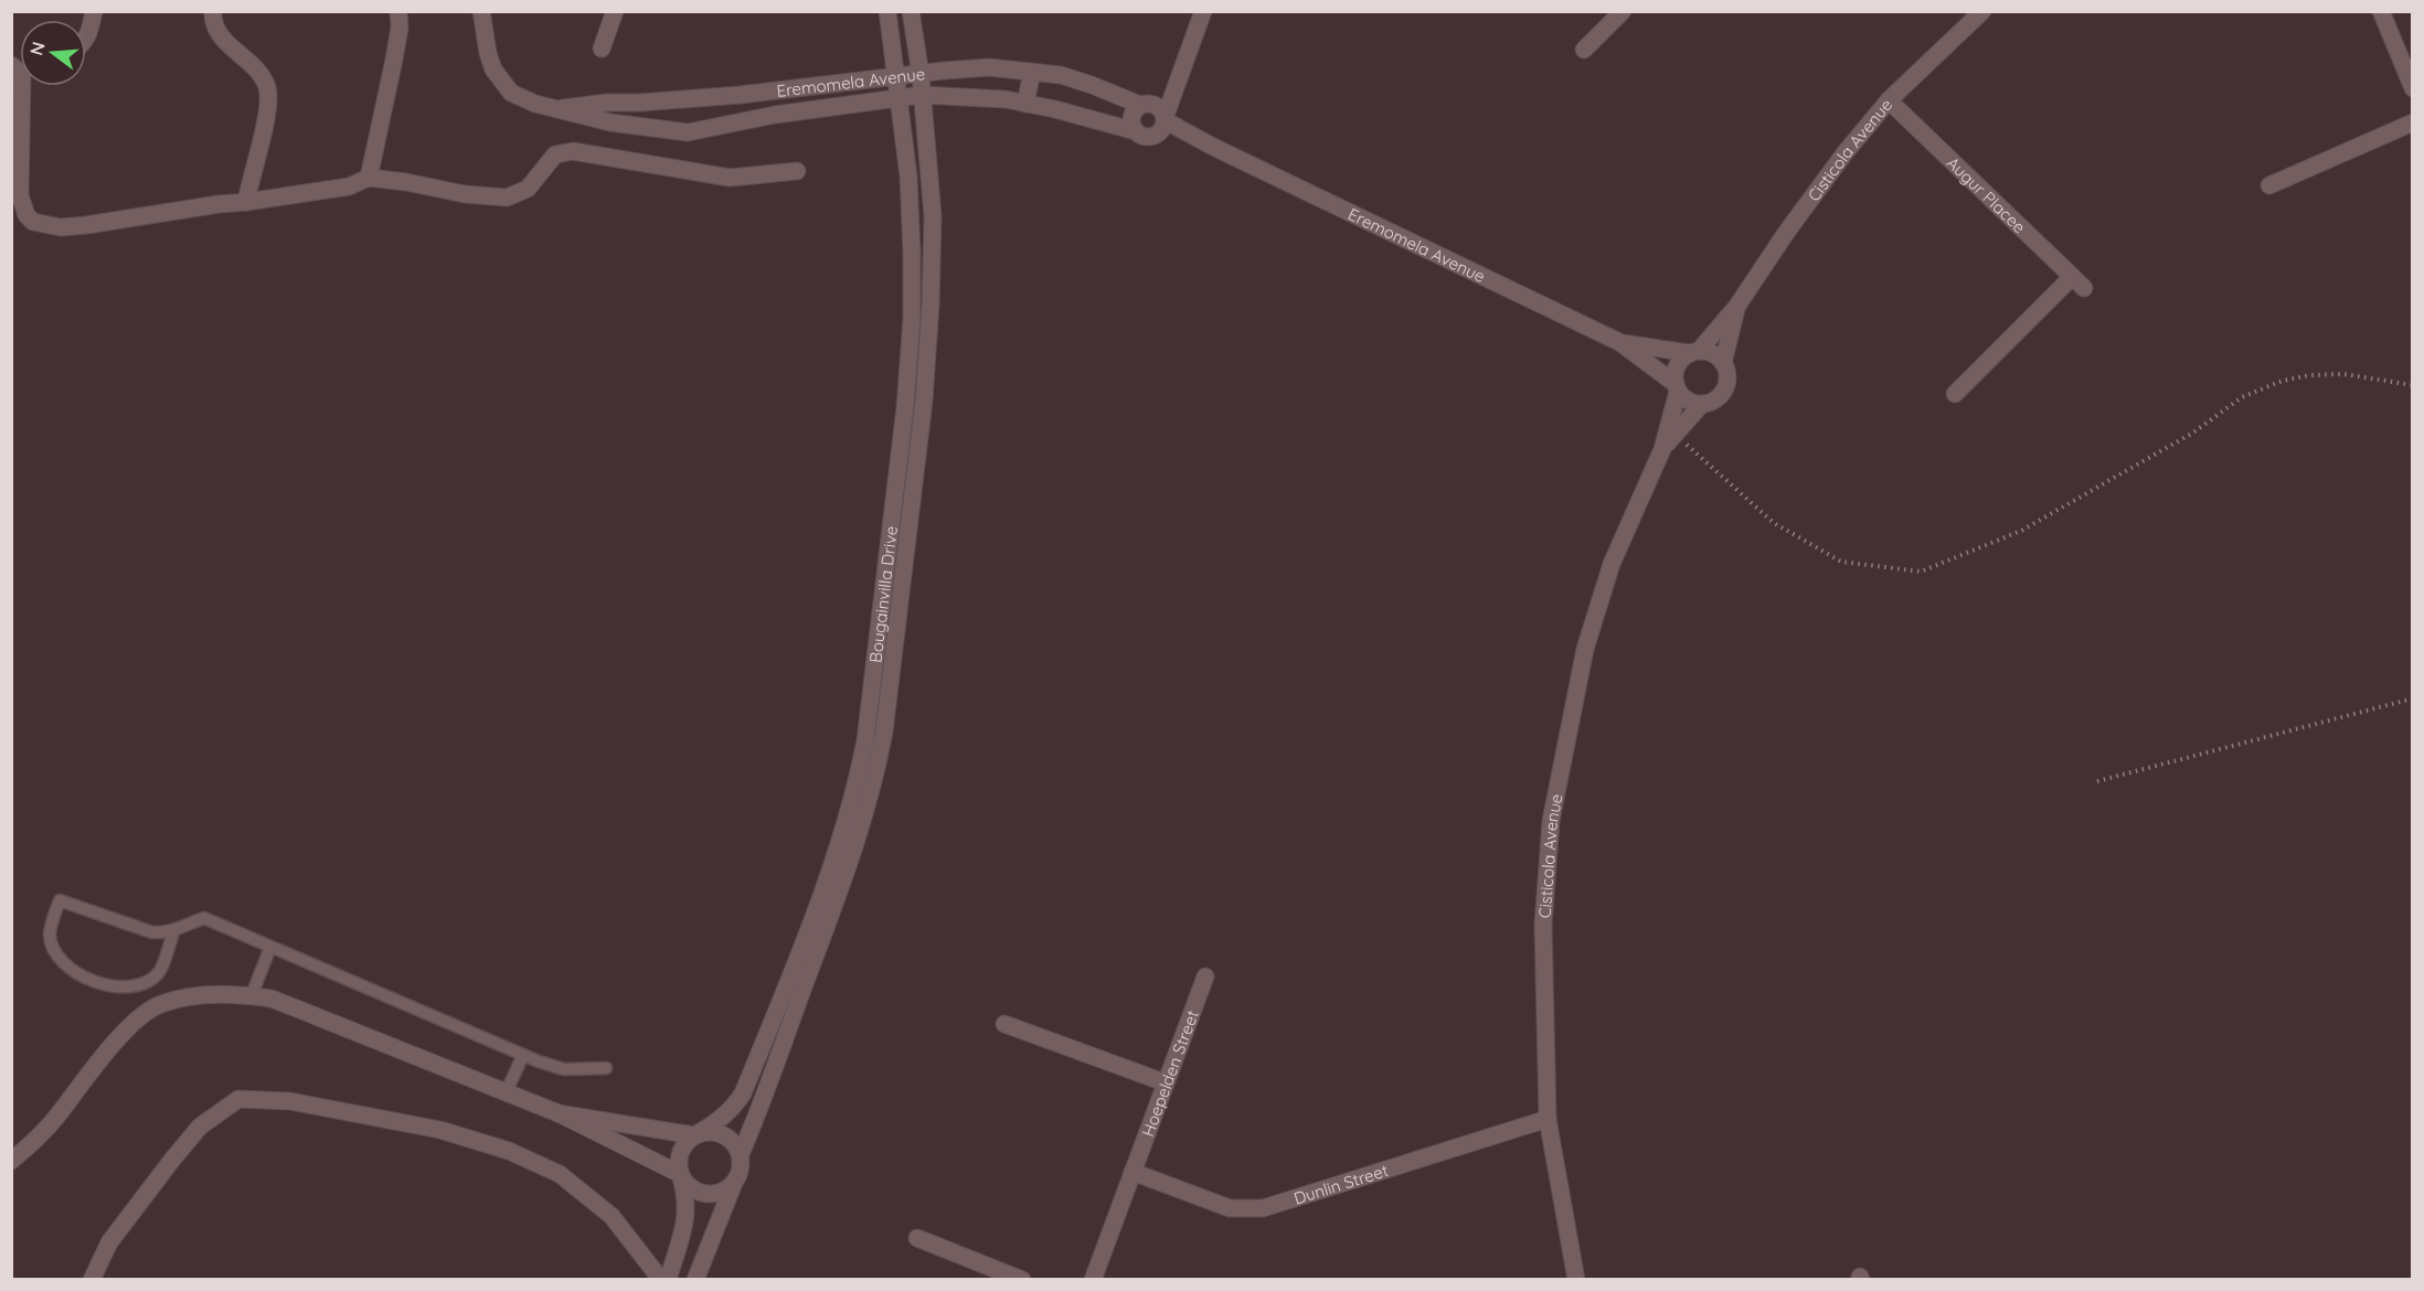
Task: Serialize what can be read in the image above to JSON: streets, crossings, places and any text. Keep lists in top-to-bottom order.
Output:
{
  "streets": {
    "street": [
      "Eremomela Avenue",
      "Cisticola Avenue",
      "Augur Placee",
      "Bougainvilla Drive",
      "Hoepelden Street",
      "Dunlin Street"
    ]
  },
  "crossings": [
    ["Eremomela Avenue", "Cisticola Avenue"],
    ["Eremomela Avenue", "Bougainvilla Drive"],
    ["Cisticola Avenue", "Augur Placee"],
    ["Cisticola Avenue", "Dunlin Street"],
    ["Hoepelden Street", "Dunlin Street"]
  ],
  "north": "left"
}
